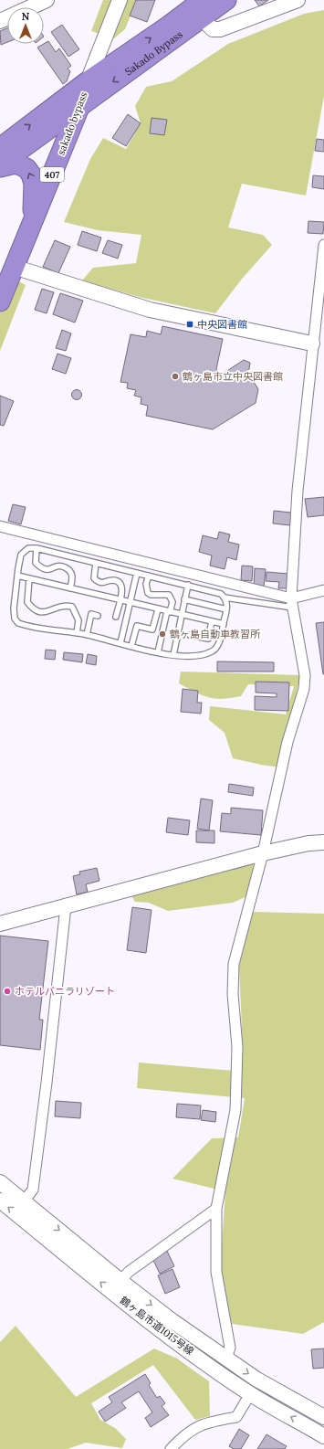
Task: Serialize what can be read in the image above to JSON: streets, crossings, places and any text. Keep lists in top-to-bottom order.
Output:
{
  "streets": {
    "highway": ["Sakado Bypass", "sakado bypass", "407"],
    "street": ["鶴ヶ島市道1015号線"]
  },
  "crossings": [
    ["Sakado Bypass", "sakado bypass"],
    ["sakado bypass", "407"]
  ],
  "places": {
    "transit": ["中央図書館"],
    "other": ["鶴ヶ島市立中央図書館", "鶴ヶ島自動車教習所", "ホテルバニラリゾート"]
  },
  "north": "top"
}
